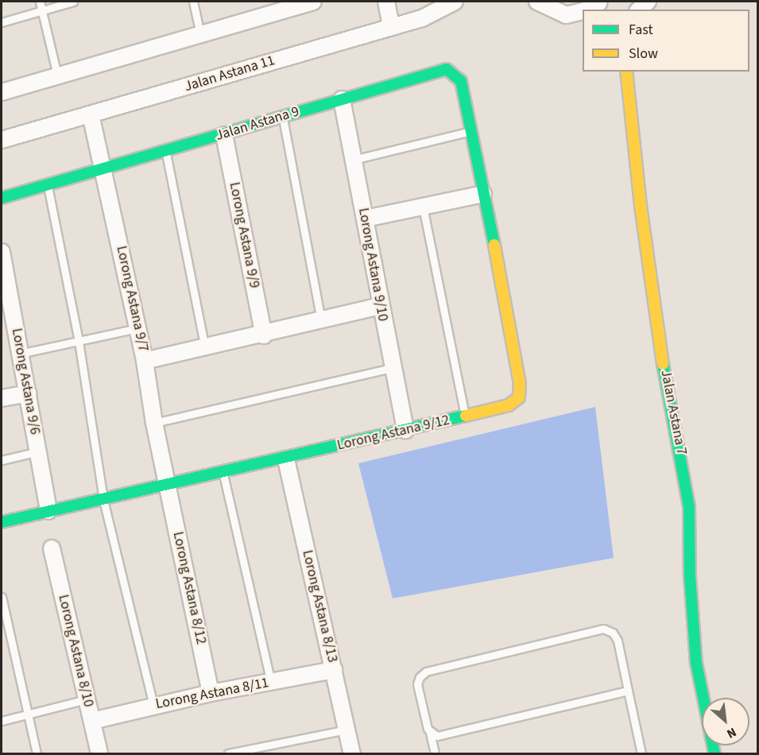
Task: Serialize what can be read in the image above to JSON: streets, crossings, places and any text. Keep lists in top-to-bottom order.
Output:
{
  "streets": {
    "street": [
      "Jalan Astana 11",
      "Jalan Astana 9",
      "Lorong Astana 9/9",
      "Lorong Astana 9/10",
      "Lorong Astana 9/7",
      "Lorong Astana 9/6",
      "Jalan Astana 7",
      "Lorong Astana 9/12",
      "Lorong Astana 8/12",
      "Lorong Astana 8/13",
      "Lorong Astana 8/10",
      "Lorong Astana 8/11"
    ]
  },
  "crossings": [
    ["Jalan Astana 11", "Lorong Astana 9/7"],
    ["Jalan Astana 9", "Lorong Astana 9/9"],
    ["Jalan Astana 9", "Lorong Astana 9/10"],
    ["Jalan Astana 9", "Lorong Astana 9/7"],
    ["Jalan Astana 9", "Lorong Astana 9/12"],
    ["Lorong Astana 9/10", "Lorong Astana 9/12"],
    ["Lorong Astana 9/7", "Lorong Astana 9/12"],
    ["Lorong Astana 9/7", "Lorong Astana 8/12"],
    ["Lorong Astana 9/6", "Lorong Astana 9/12"],
    ["Lorong Astana 9/12", "Lorong Astana 8/12"],
    ["Lorong Astana 9/12", "Lorong Astana 8/13"],
    ["Lorong Astana 8/12", "Lorong Astana 8/11"],
    ["Lorong Astana 8/13", "Lorong Astana 8/11"],
    ["Lorong Astana 8/10", "Lorong Astana 8/11"]
  ],
  "legend": ["Fast", "Slow"],
  "north": "bottom right"
}
